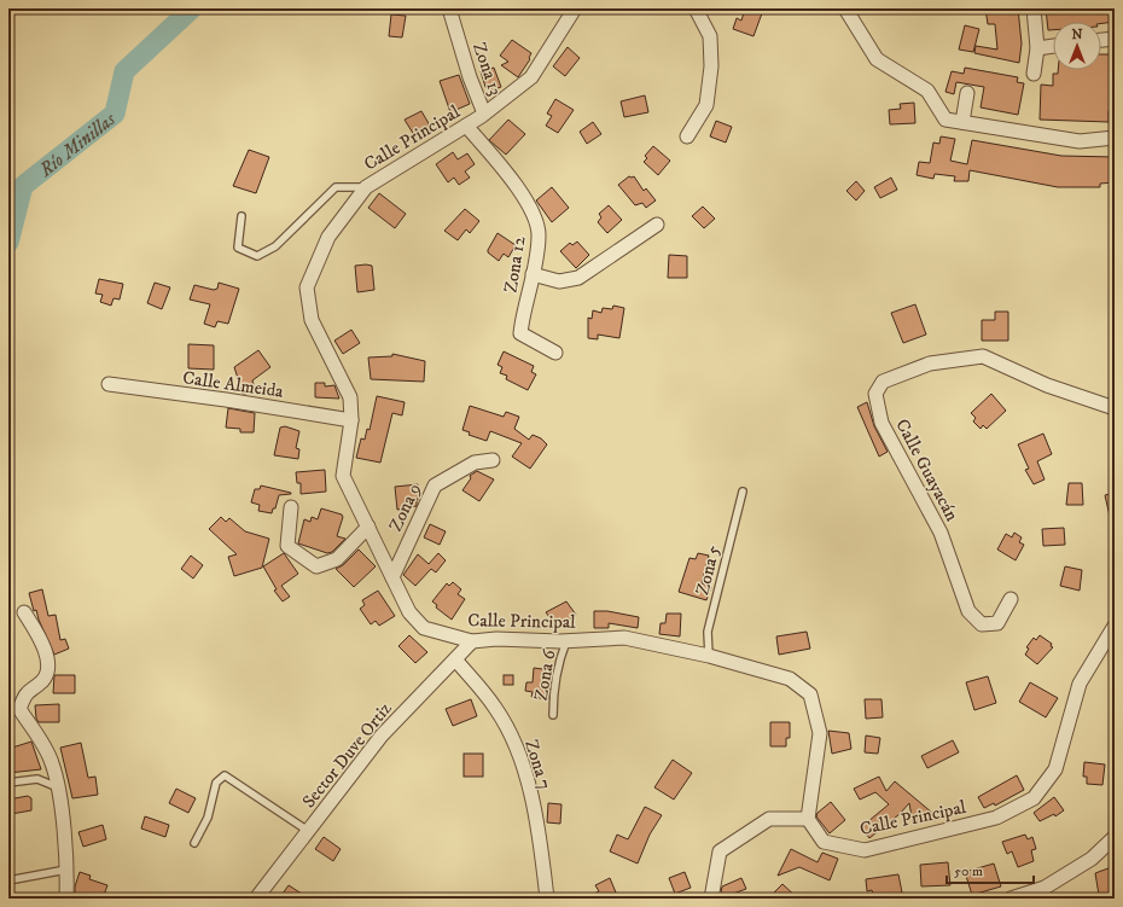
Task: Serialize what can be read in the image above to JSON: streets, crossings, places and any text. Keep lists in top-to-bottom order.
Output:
{
  "streets": {
    "street": [
      "Zona 13",
      "Calle Principal",
      "Zona 12",
      "Calle Almeida",
      "Calle Guayacán",
      "Zona 9",
      "Sector Duve Ortiz",
      "Zona 7"
    ],
    "lane": ["Zona 5", "Zona 6"]
  },
  "crossings": [
    ["Zona 13", "Calle Principal"],
    ["Calle Principal", "Zona 12"],
    ["Calle Principal", "Calle Almeida"],
    ["Calle Principal", "Zona 9"],
    ["Calle Principal", "Zona 5"],
    ["Calle Principal", "Zona 6"],
    ["Calle Principal", "Sector Duve Ortiz"],
    ["Sector Duve Ortiz", "Zona 7"]
  ],
  "water": ["Río Minillas"],
  "scale_bar": "50 m",
  "north": "top"
}
